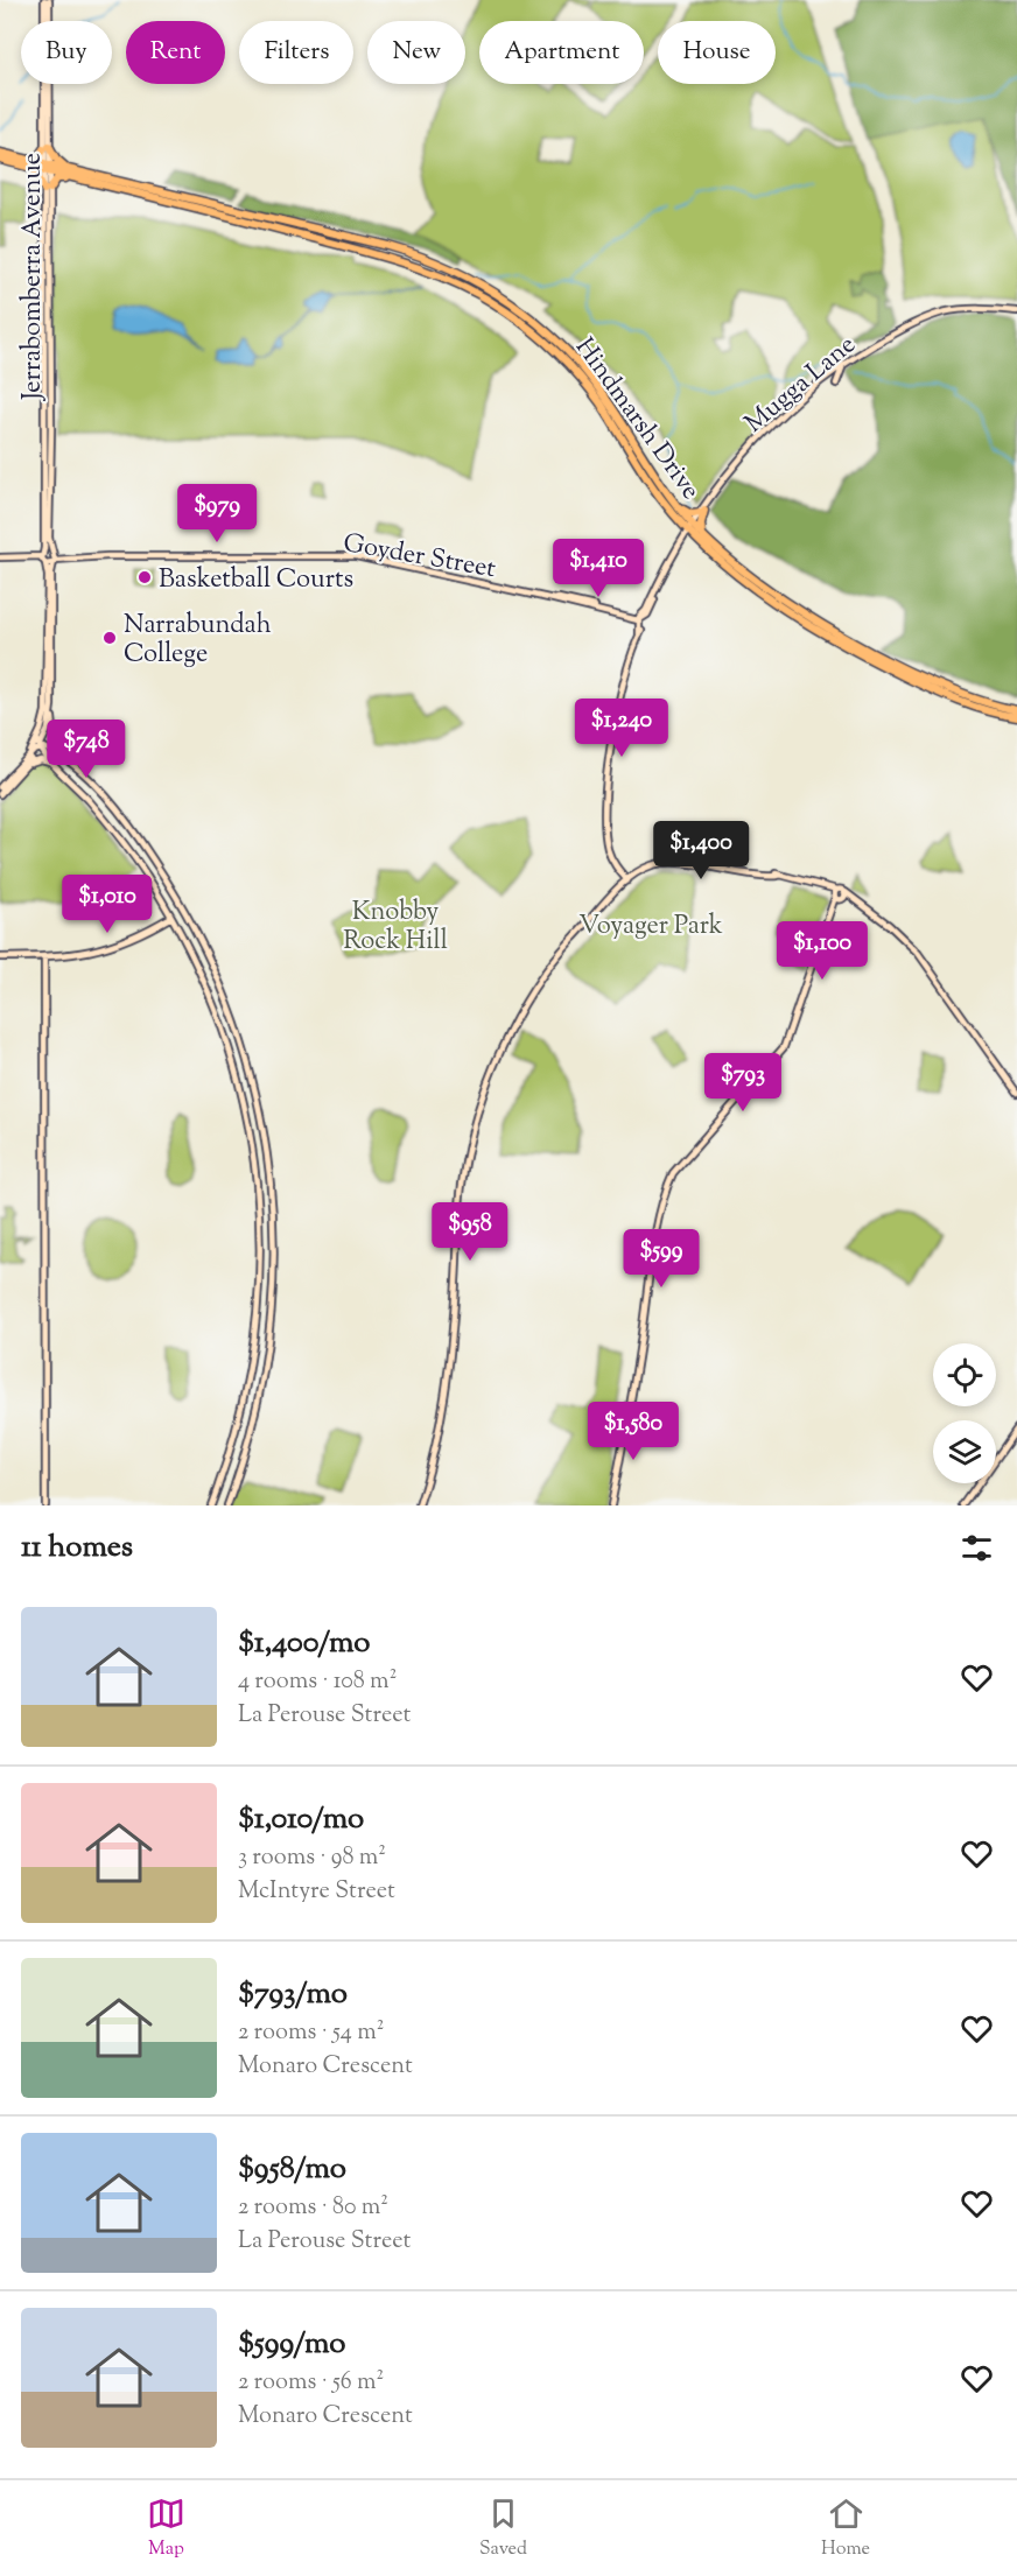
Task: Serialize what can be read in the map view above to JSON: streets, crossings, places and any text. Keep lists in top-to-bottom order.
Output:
{
  "streets": {
    "main road": ["Hindmarsh Drive"],
    "street": ["Jerrabomberra Avenue", "Mugga Lane", "Goyder Street"]
  },
  "crossings": [
    ["Jerrabomberra Avenue", "Hindmarsh Drive"],
    ["Jerrabomberra Avenue", "Goyder Street"],
    ["Mugga Lane", "Hindmarsh Drive"],
    ["Mugga Lane", "Goyder Street"]
  ],
  "parks": ["Knobby Rock Hill", "Voyager Park"],
  "places": ["Basketball Courts", "Narrabundah College"],
  "page": {
    "chip": [
      "Buy",
      "Rent",
      "Filters",
      "New",
      "Apartment",
      "House"
    ],
    "price": [
      "$979",
      "$1,410",
      "$1,240",
      "$748",
      "$1,400",
      "$1,010",
      "$1,100",
      "$793",
      "$958",
      "$599",
      "$1,580"
    ],
    "heading": "11 homes",
    "list": [
      {
        "name": "$1,400/mo",
        "note": "4 rooms · 108 m² · La Perouse Street"
      },
      {
        "name": "$1,010/mo",
        "note": "3 rooms · 98 m² · McIntyre Street"
      },
      {
        "name": "$793/mo",
        "note": "2 rooms · 54 m² · Monaro Crescent"
      },
      {
        "name": "$958/mo",
        "note": "2 rooms · 80 m² · La Perouse Street"
      },
      {
        "name": "$599/mo",
        "note": "2 rooms · 56 m² · Monaro Crescent"
      }
    ],
    "tabs": ["Map", "Saved", "Home"]
  }
}
